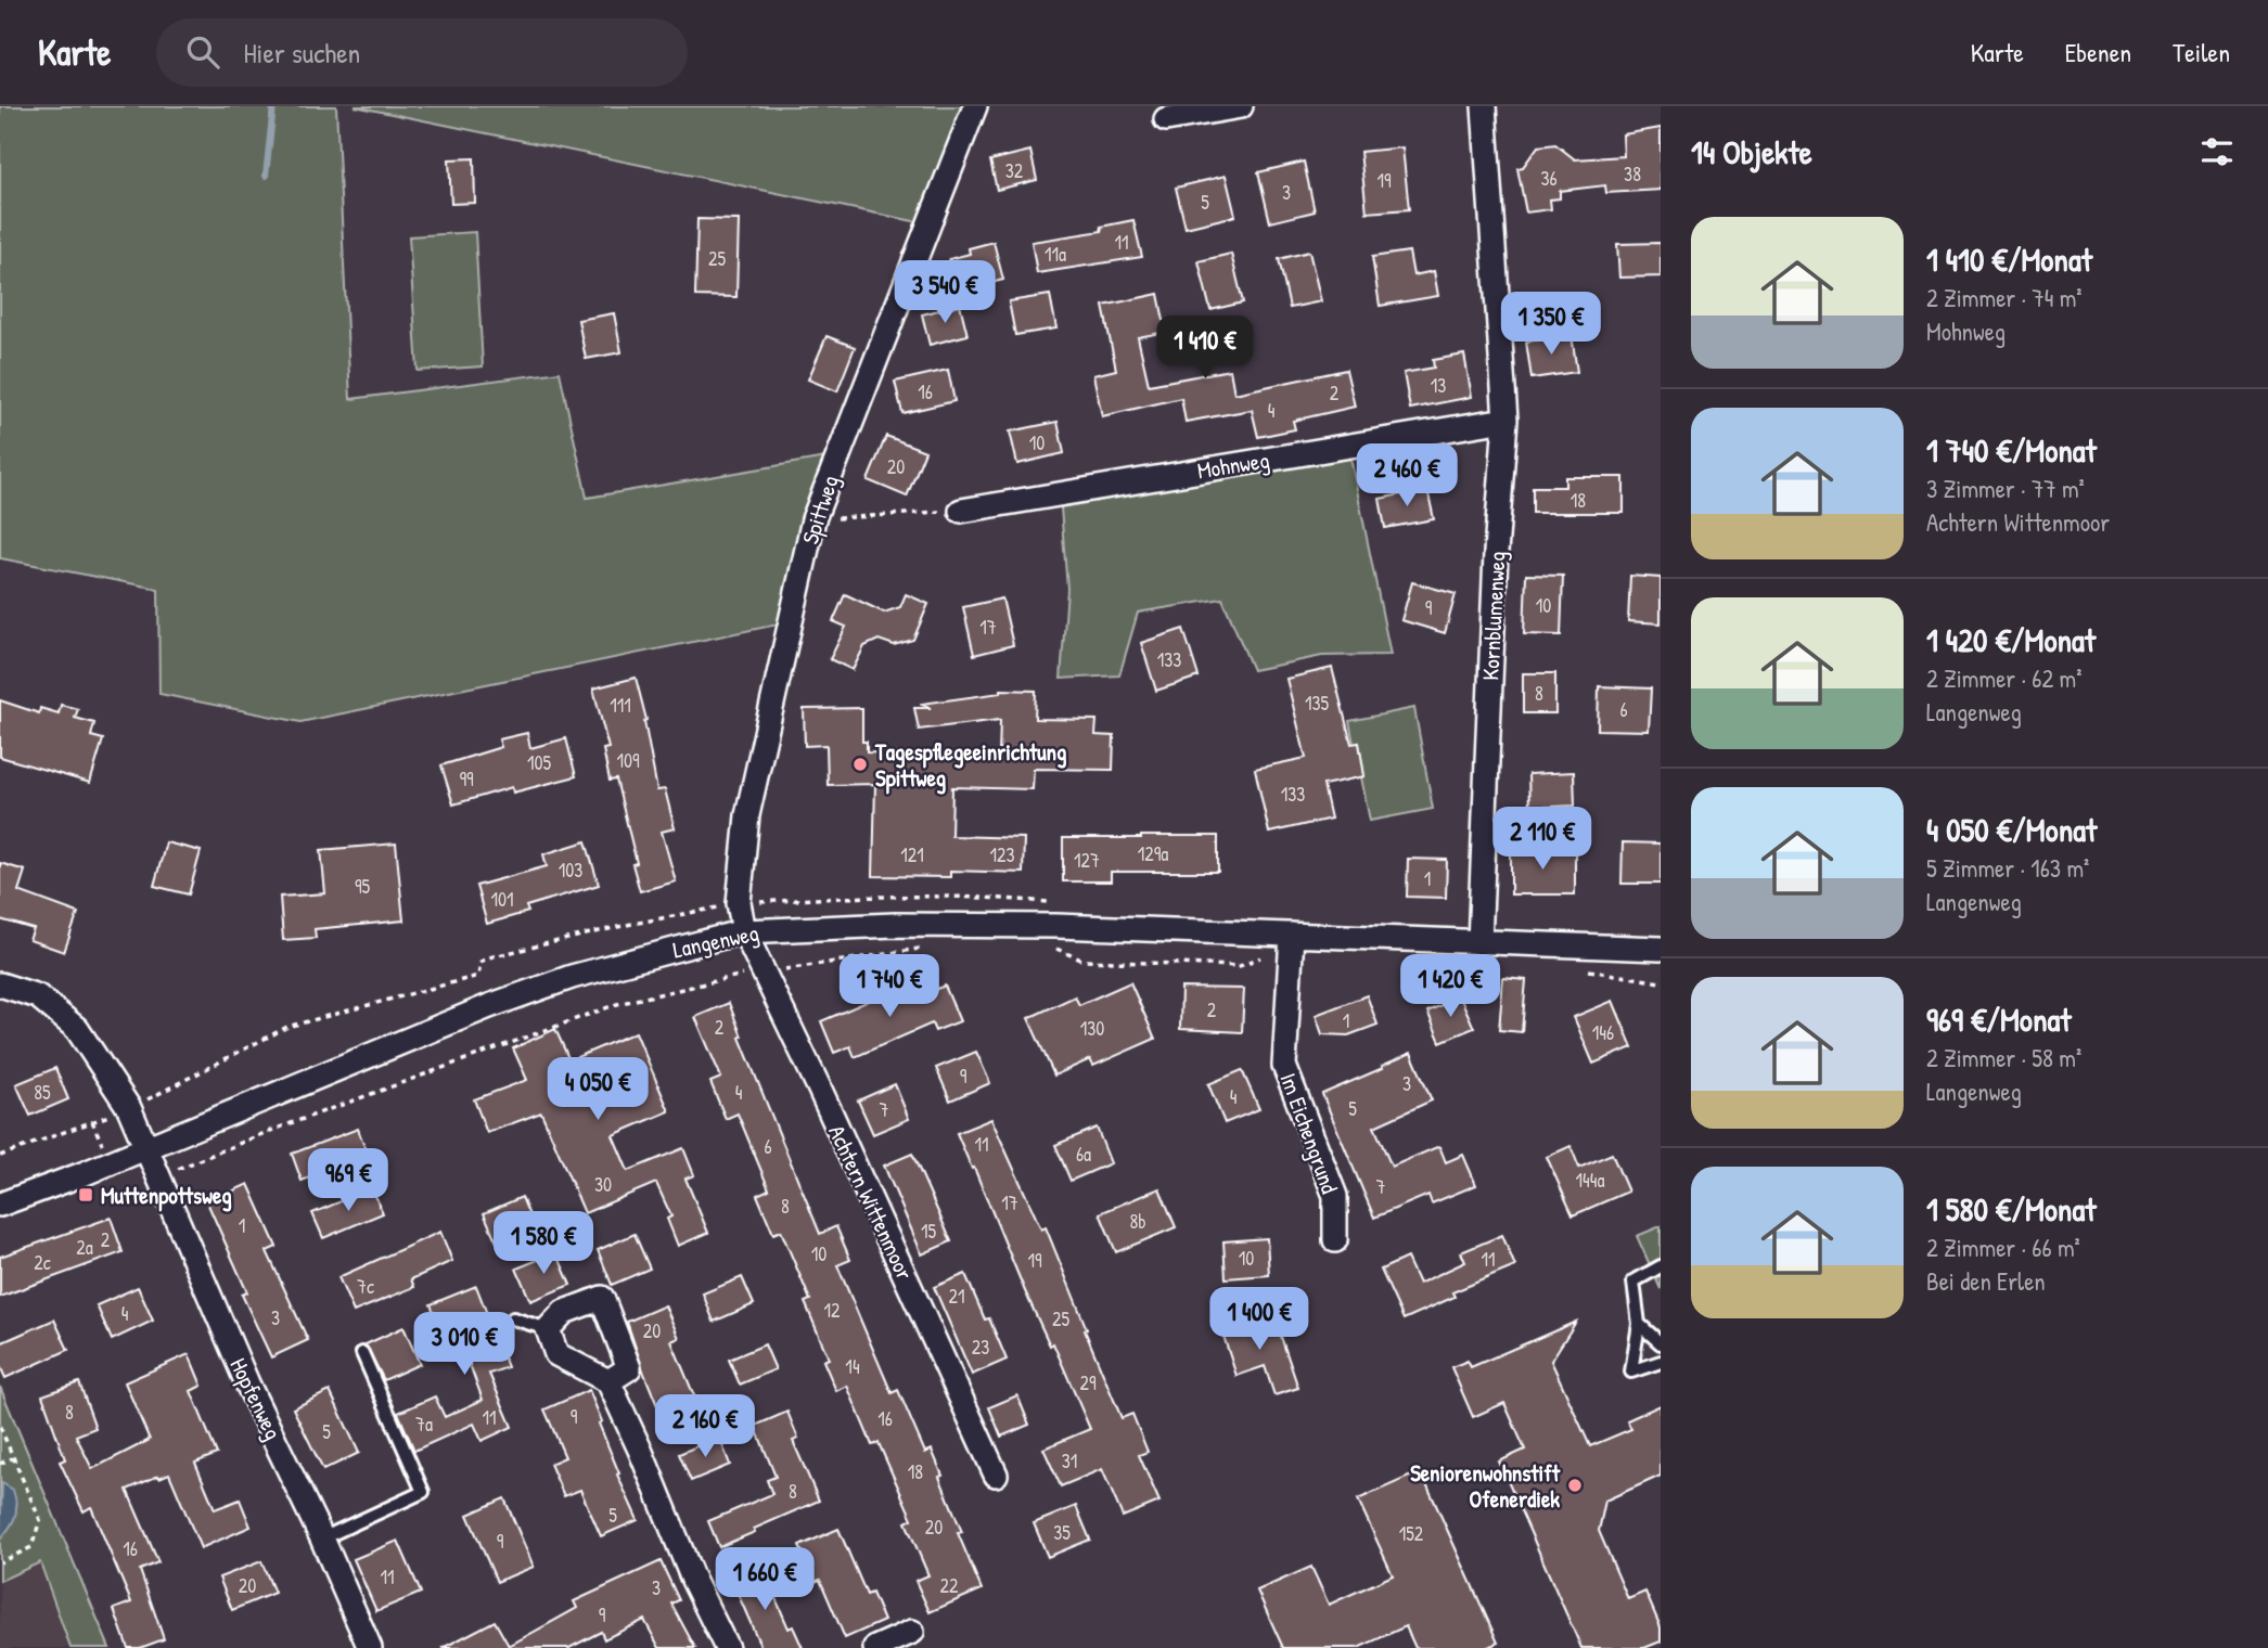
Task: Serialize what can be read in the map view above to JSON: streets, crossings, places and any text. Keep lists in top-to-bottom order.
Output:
{
  "streets": {
    "street": [
      "Mohnweg",
      "Spittweg",
      "Kornblumenweg",
      "Langenweg",
      "Im Eichengrund",
      "Achtern Wittenmoor",
      "Hopfenweg"
    ]
  },
  "crossings": [
    ["Mohnweg", "Kornblumenweg"],
    ["Spittweg", "Langenweg"],
    ["Spittweg", "Achtern Wittenmoor"],
    ["Kornblumenweg", "Langenweg"],
    ["Langenweg", "Im Eichengrund"],
    ["Langenweg", "Achtern Wittenmoor"],
    ["Langenweg", "Hopfenweg"]
  ],
  "places": {
    "other": ["Tagespflegeeinrichtung Spittweg", "Seniorenwohnstift Ofenerdiek"],
    "transit": ["Muttenpottsweg"]
  },
  "house_numbers": [
    "32",
    "38",
    "36",
    "19",
    "3",
    "5",
    "11",
    "11a",
    "25",
    "13",
    "16",
    "2",
    "4",
    "10",
    "20",
    "18",
    "10",
    "9",
    "17",
    "133",
    "8",
    "135",
    "111",
    "6",
    "109",
    "105",
    "99",
    "133",
    "129a",
    "121",
    "123",
    "127",
    "103",
    "1",
    "95",
    "101",
    "2",
    "1",
    "2",
    "130",
    "146",
    "9",
    "3",
    "85",
    "4",
    "4",
    "5",
    "7",
    "11",
    "6",
    "6a",
    "144a",
    "30",
    "7",
    "17",
    "8",
    "8b",
    "1",
    "15",
    "2",
    "2a",
    "10",
    "10",
    "11",
    "19",
    "2c",
    "7c",
    "21",
    "12",
    "4",
    "3",
    "25",
    "20",
    "23",
    "14",
    "29",
    "8",
    "9",
    "11",
    "16",
    "7a",
    "5",
    "31",
    "18",
    "8",
    "5",
    "20",
    "35",
    "152",
    "9",
    "16",
    "11",
    "20",
    "22",
    "3",
    "9"
  ],
  "page": {
    "header": "Karte",
    "search": "Hier suchen",
    "nav": ["Karte", "Ebenen", "Teilen"],
    "heading": "14 Objekte",
    "list": [
      {
        "name": "1 410 €/Monat",
        "note": "2 Zimmer · 74 m² · Mohnweg"
      },
      {
        "name": "1 740 €/Monat",
        "note": "3 Zimmer · 77 m² · Achtern Wittenmoor"
      },
      {
        "name": "1 420 €/Monat",
        "note": "2 Zimmer · 62 m² · Langenweg"
      },
      {
        "name": "4 050 €/Monat",
        "note": "5 Zimmer · 163 m² · Langenweg"
      },
      {
        "name": "969 €/Monat",
        "note": "2 Zimmer · 58 m² · Langenweg"
      },
      {
        "name": "1 580 €/Monat",
        "note": "2 Zimmer · 66 m² · Bei den Erlen"
      }
    ],
    "price": [
      "3 540 €",
      "1 350 €",
      "1 410 €",
      "2 460 €",
      "2 110 €",
      "1 740 €",
      "1 420 €",
      "4 050 €",
      "969 €",
      "1 580 €",
      "1 400 €",
      "3 010 €",
      "2 160 €",
      "1 660 €"
    ]
  }
}
